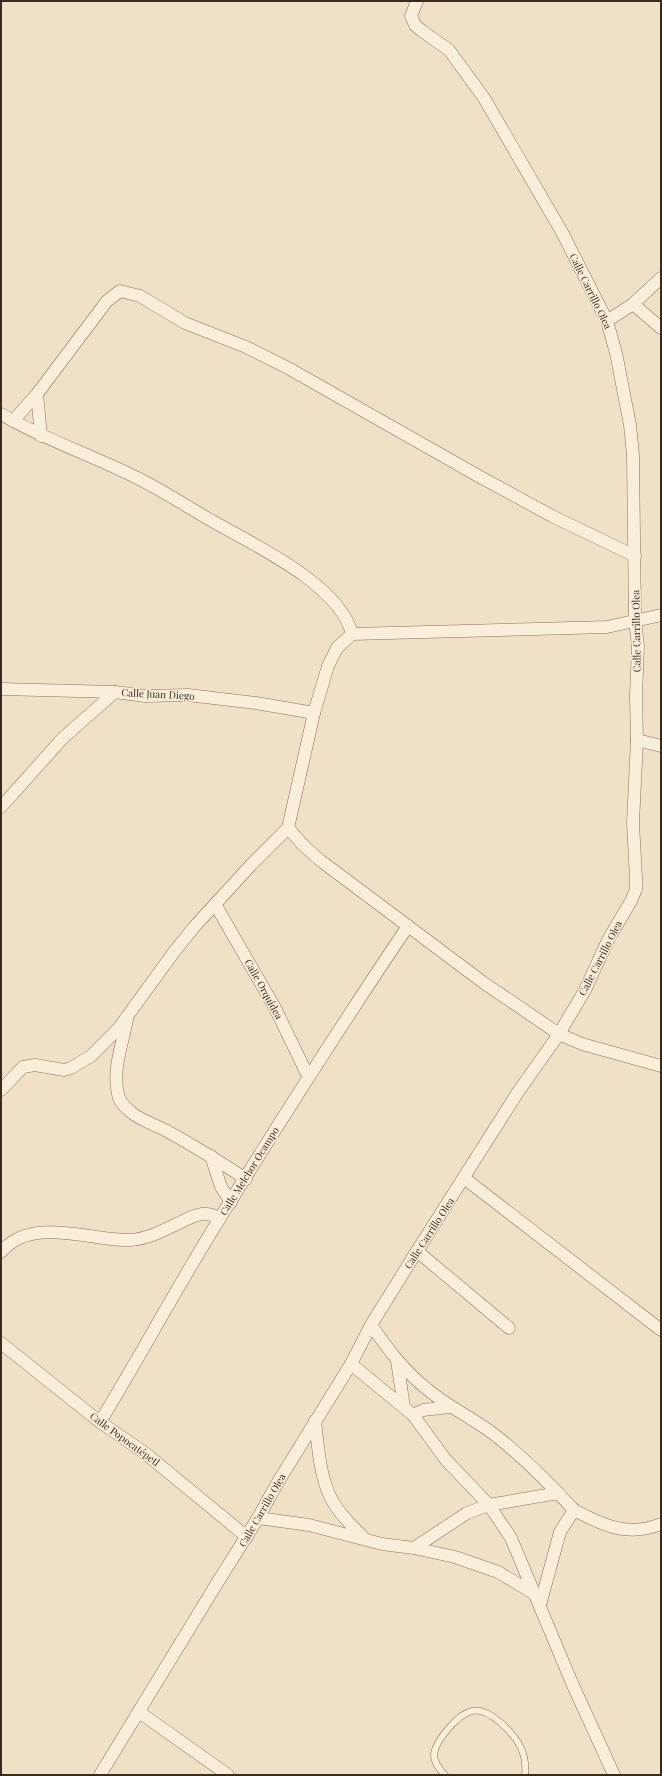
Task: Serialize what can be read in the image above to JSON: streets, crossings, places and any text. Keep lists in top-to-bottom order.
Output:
{
  "streets": {
    "street": [
      "Calle Carrillo Olea",
      "Calle Juan Diego",
      "Calle Orquídea",
      "Calle Melchor Ocampo",
      "Calle Popocatépetl"
    ]
  },
  "crossings": [
    ["Calle Carrillo Olea", "Calle Popocatépetl"],
    ["Calle Orquídea", "Calle Melchor Ocampo"],
    ["Calle Melchor Ocampo", "Calle Popocatépetl"]
  ]
}
